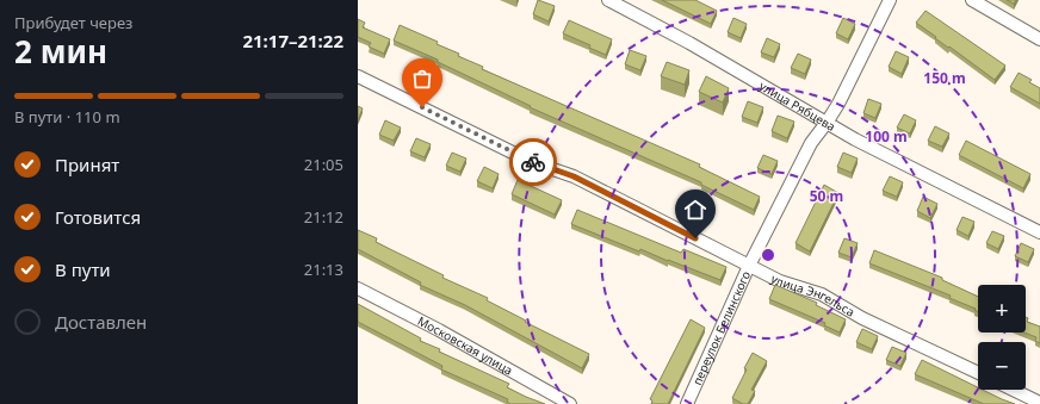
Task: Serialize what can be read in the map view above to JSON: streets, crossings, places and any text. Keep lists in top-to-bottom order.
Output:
{
  "streets": {
    "street": [
      "улица Рябцева",
      "улица Энгельса",
      "переулок Белинского",
      "Московская улица"
    ]
  },
  "crossings": [
    ["улица Рябцева", "переулок Белинского"],
    ["улица Энгельса", "переулок Белинского"]
  ],
  "page": {
    "heading": ["2 мин", "Прибудет через", "21:17–21:22"],
    "bar": "В пути · 110 m",
    "list": [
      ["Принят", "21:05"],
      ["Готовится", "21:12"],
      ["В пути", "21:13"],
      "Доставлен"
    ],
    "map_buttons": ["+", "−"]
  },
  "rings": ["150 m", "100 m", "50 m"]
}
